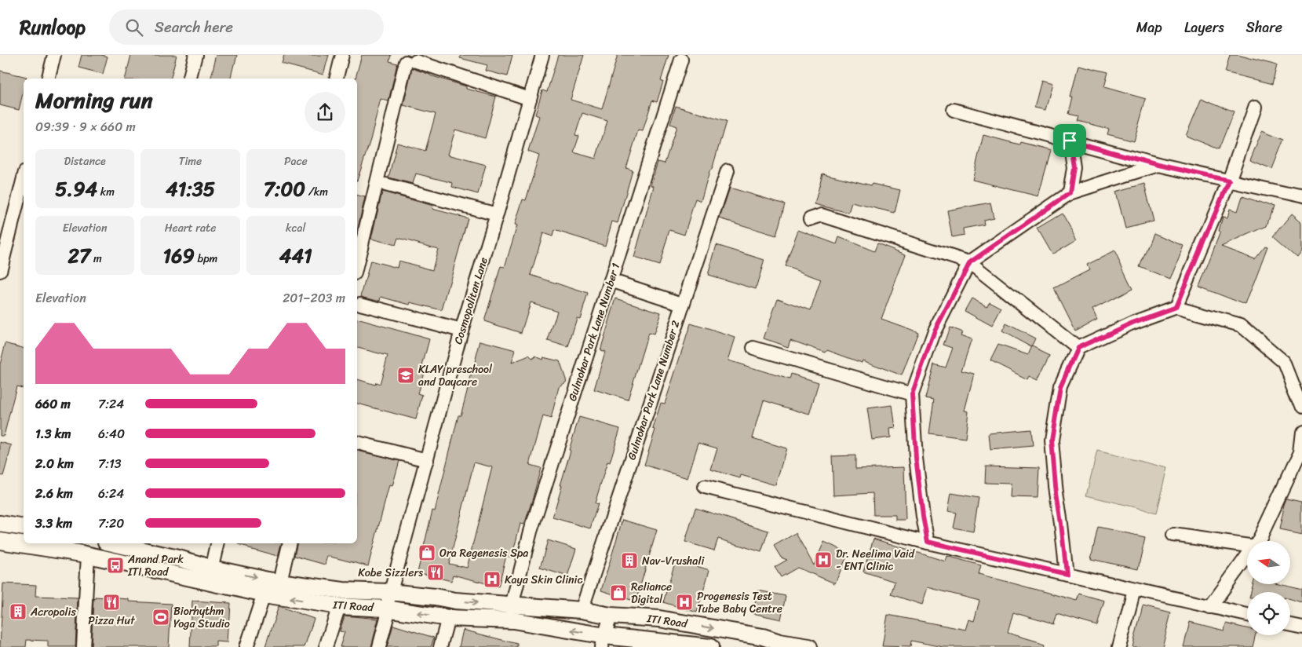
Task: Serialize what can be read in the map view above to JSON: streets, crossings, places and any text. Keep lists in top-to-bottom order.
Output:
{
  "streets": {
    "main road": ["ITI Road"],
    "street": ["Cosmopolitan Lane", "Gulmohar Park Lane Number 1", "Gulmohar Park Lane Number 2"]
  },
  "crossings": [
    ["Cosmopolitan Lane", "ITI Road"],
    ["Gulmohar Park Lane Number 1", "ITI Road"],
    ["Gulmohar Park Lane Number 2", "ITI Road"]
  ],
  "places": {
    "school or university": ["KLAY preschool and Daycare"],
    "shop": ["Ora Regenesis Spa", "Reliance Digital"],
    "hospital": ["Dr. Neelima Vaid - ENT Clinic", "Kaya Skin Clinic", "Progenesis Test Tube Baby Centre"],
    "building": ["Nav-Vrushali", "Acropolis"],
    "bus stop": ["Anand Park ITI Road"],
    "restaurant": ["Kobe Sizzlers", "Pizza Hut"],
    "sports": ["Biorhythm Yoga Studio"]
  },
  "north": "left",
  "page": {
    "header": "Runloop",
    "search": "Search here",
    "nav": ["Map", "Layers", "Share"],
    "heading": ["Morning run", "09:39 · 9 × 660 m"],
    "stats": [
      ["Distance", "5.94 km"],
      ["Time", "41:35"],
      ["Pace", "7:00 /km"],
      ["Elevation", "27 m"],
      ["Heart rate", "169 bpm"],
      ["kcal", "441"]
    ],
    "chart": ["Elevation", "201–203 m"],
    "list": [
      {
        "name": "660 m",
        "note": "7:24"
      },
      {
        "name": "1.3 km",
        "note": "6:40"
      },
      {
        "name": "2.0 km",
        "note": "7:13"
      },
      {
        "name": "2.6 km",
        "note": "6:24"
      },
      {
        "name": "3.3 km",
        "note": "7:20"
      }
    ]
  }
}
